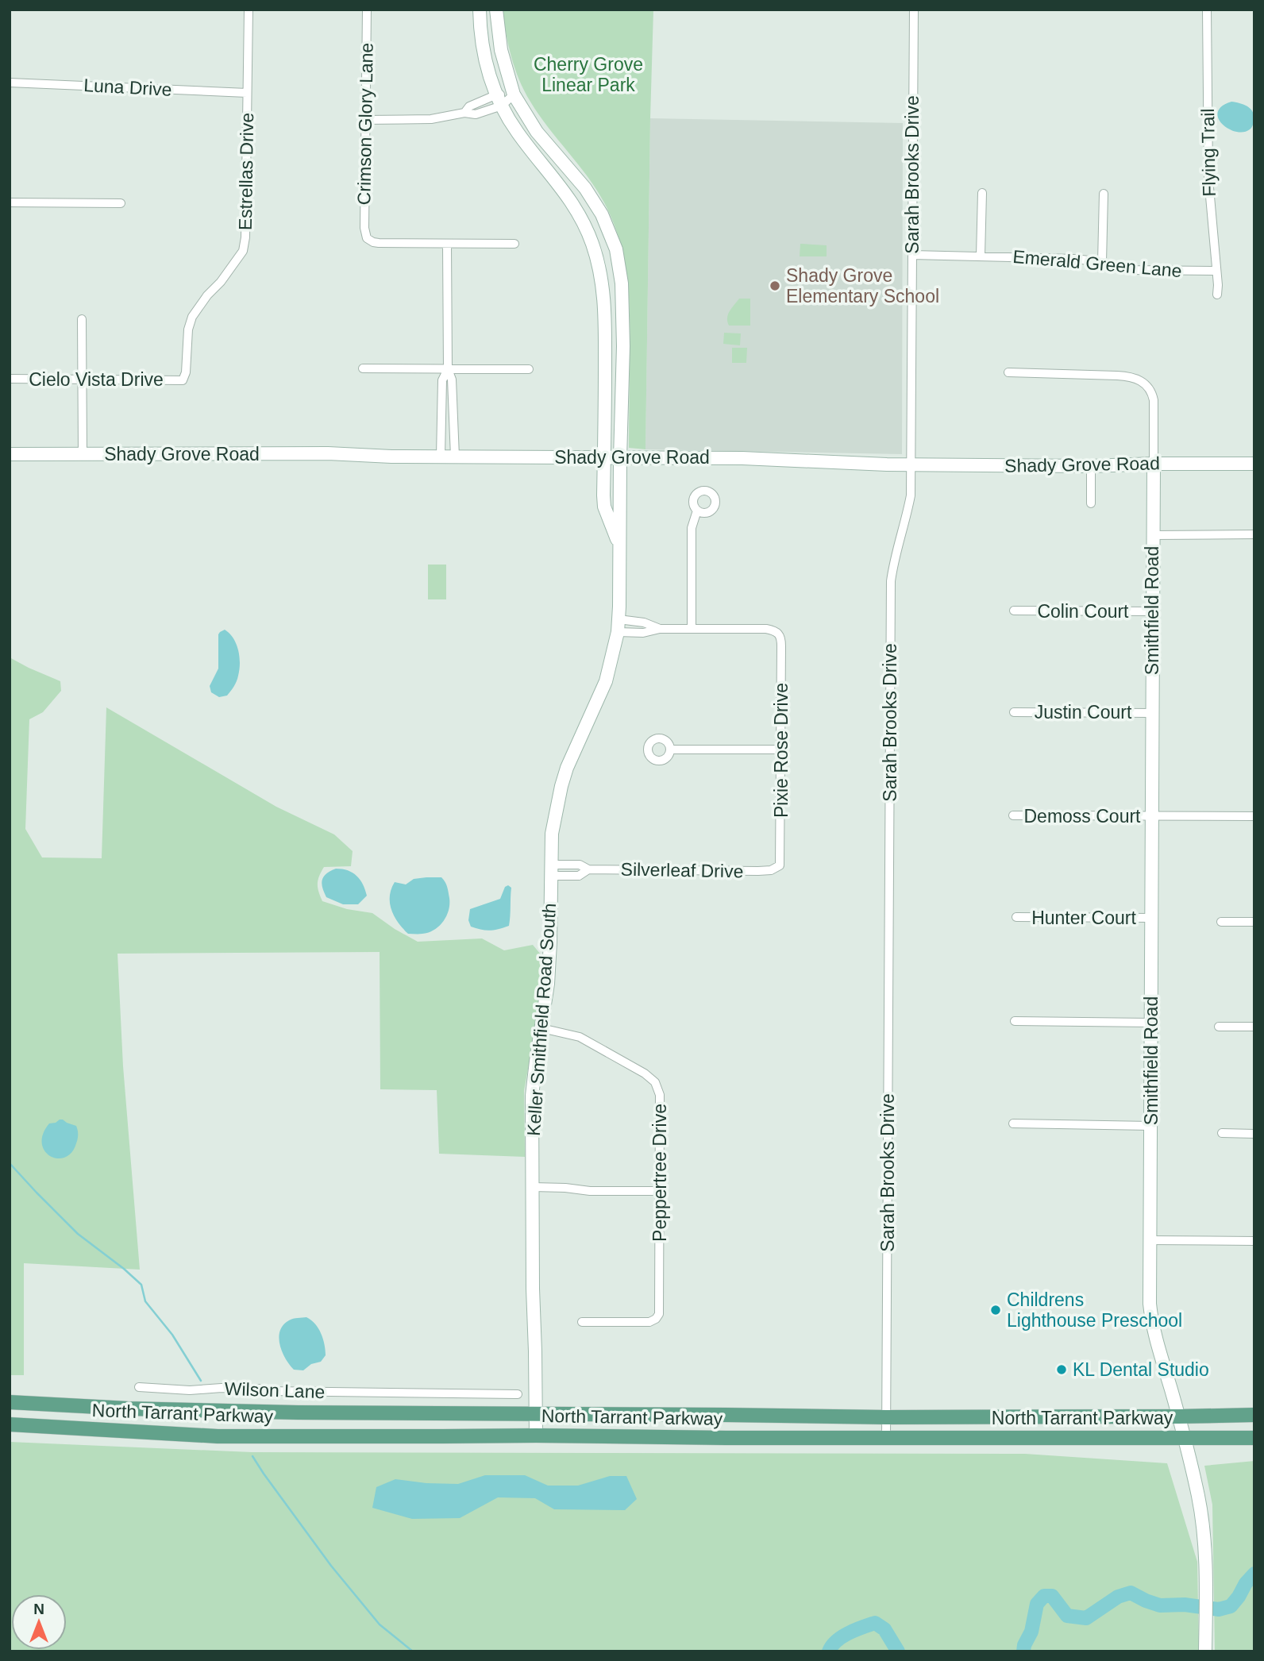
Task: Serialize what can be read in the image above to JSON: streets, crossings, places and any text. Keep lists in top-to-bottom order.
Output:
{
  "streets": {
    "main road": [
      "Shady Grove Road",
      "Smithfield Road",
      "Keller Smithfield Road South",
      "North Tarrant Parkway"
    ],
    "street": [
      "Luna Drive",
      "Crimson Glory Lane",
      "Flying Trail",
      "Estrellas Drive",
      "Sarah Brooks Drive",
      "Emerald Green Lane",
      "Cielo Vista Drive",
      "Colin Court",
      "Justin Court",
      "Pixie Rose Drive",
      "Demoss Court",
      "Silverleaf Drive",
      "Hunter Court",
      "Peppertree Drive",
      "Wilson Lane"
    ]
  },
  "crossings": [
    ["Luna Drive", "Estrellas Drive"],
    ["Flying Trail", "Emerald Green Lane"],
    ["Estrellas Drive", "Cielo Vista Drive"],
    ["Sarah Brooks Drive", "Emerald Green Lane"],
    ["Sarah Brooks Drive", "Shady Grove Road"],
    ["Sarah Brooks Drive", "North Tarrant Parkway"],
    ["Shady Grove Road", "Smithfield Road"],
    ["Shady Grove Road", "Keller Smithfield Road South"],
    ["Smithfield Road", "Colin Court"],
    ["Smithfield Road", "Justin Court"],
    ["Smithfield Road", "Demoss Court"],
    ["Smithfield Road", "Hunter Court"],
    ["Smithfield Road", "North Tarrant Parkway"],
    ["Pixie Rose Drive", "Silverleaf Drive"],
    ["Silverleaf Drive", "Keller Smithfield Road South"],
    ["Keller Smithfield Road South", "Peppertree Drive"],
    ["Keller Smithfield Road South", "North Tarrant Parkway"]
  ],
  "parks": ["Cherry Grove Linear Park"],
  "places": ["Shady Grove Elementary School", "Childrens Lighthouse Preschool", "KL Dental Studio"],
  "north": "top"
}
